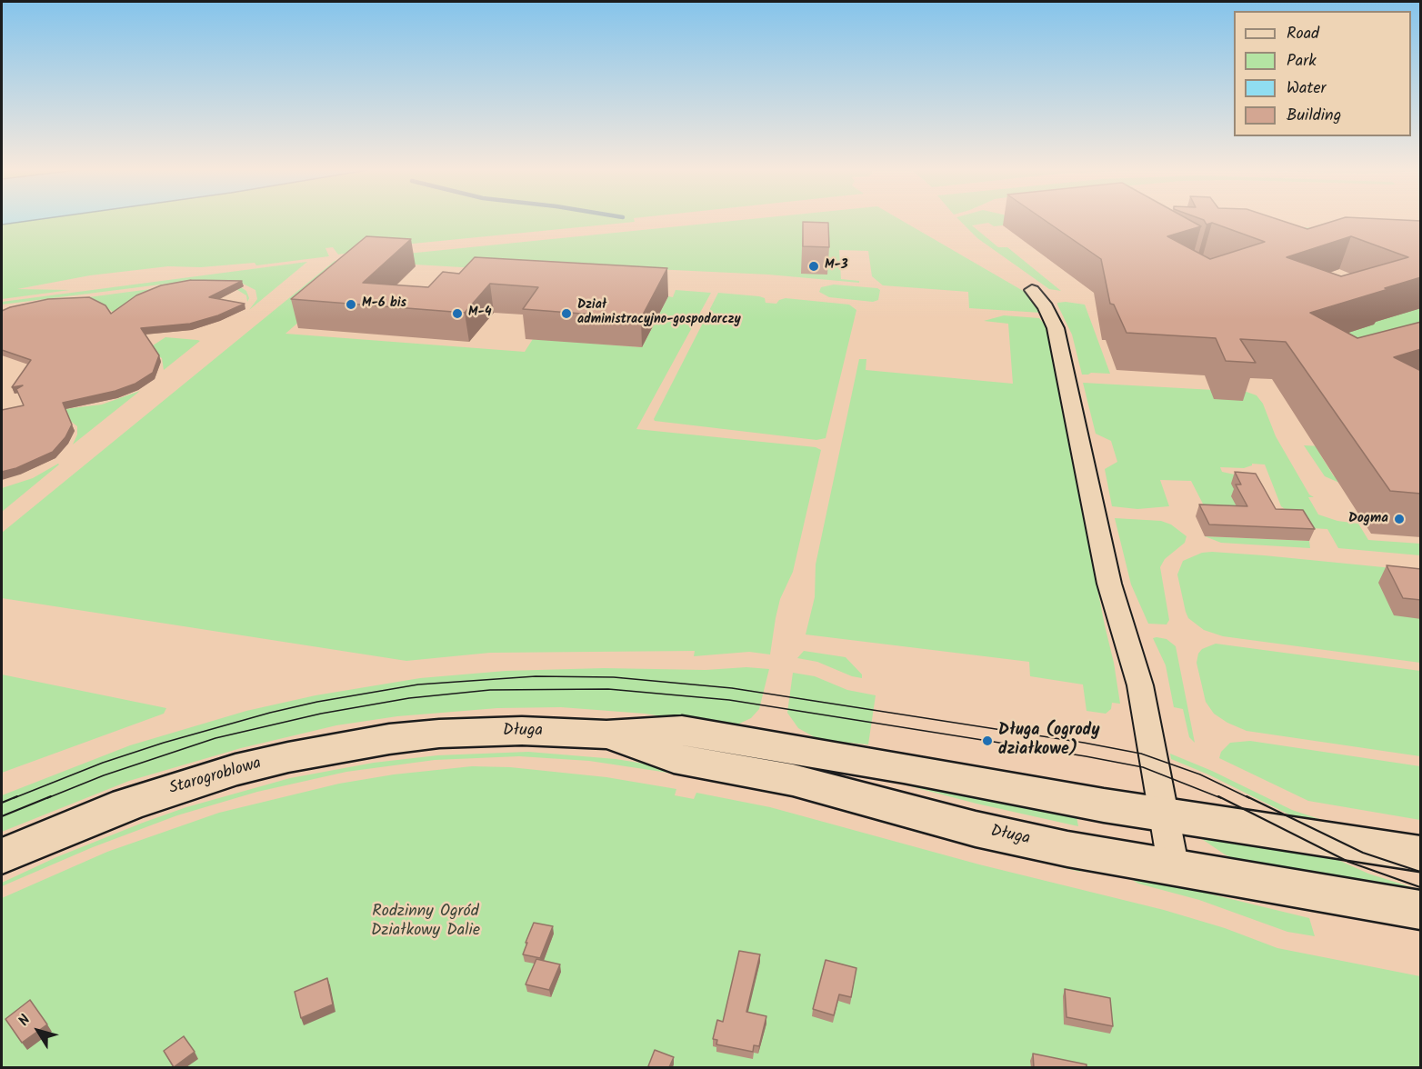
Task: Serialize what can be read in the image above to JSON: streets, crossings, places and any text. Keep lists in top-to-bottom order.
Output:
{
  "streets": {
    "street": ["Długa", "Starogroblowa"]
  },
  "crossings": [
    ["Długa", "Starogroblowa"]
  ],
  "parks": ["Rodzinny Ogród Działkowy Dalie"],
  "places": [
    "M-3",
    "M-6 bis",
    "M-4",
    "Dział administracyjno-gospodarczy",
    "Dogma",
    "Długa (ogrody działkowe)"
  ],
  "legend": [
    "Road",
    "Park",
    "Water",
    "Building"
  ],
  "north": "top left"
}
